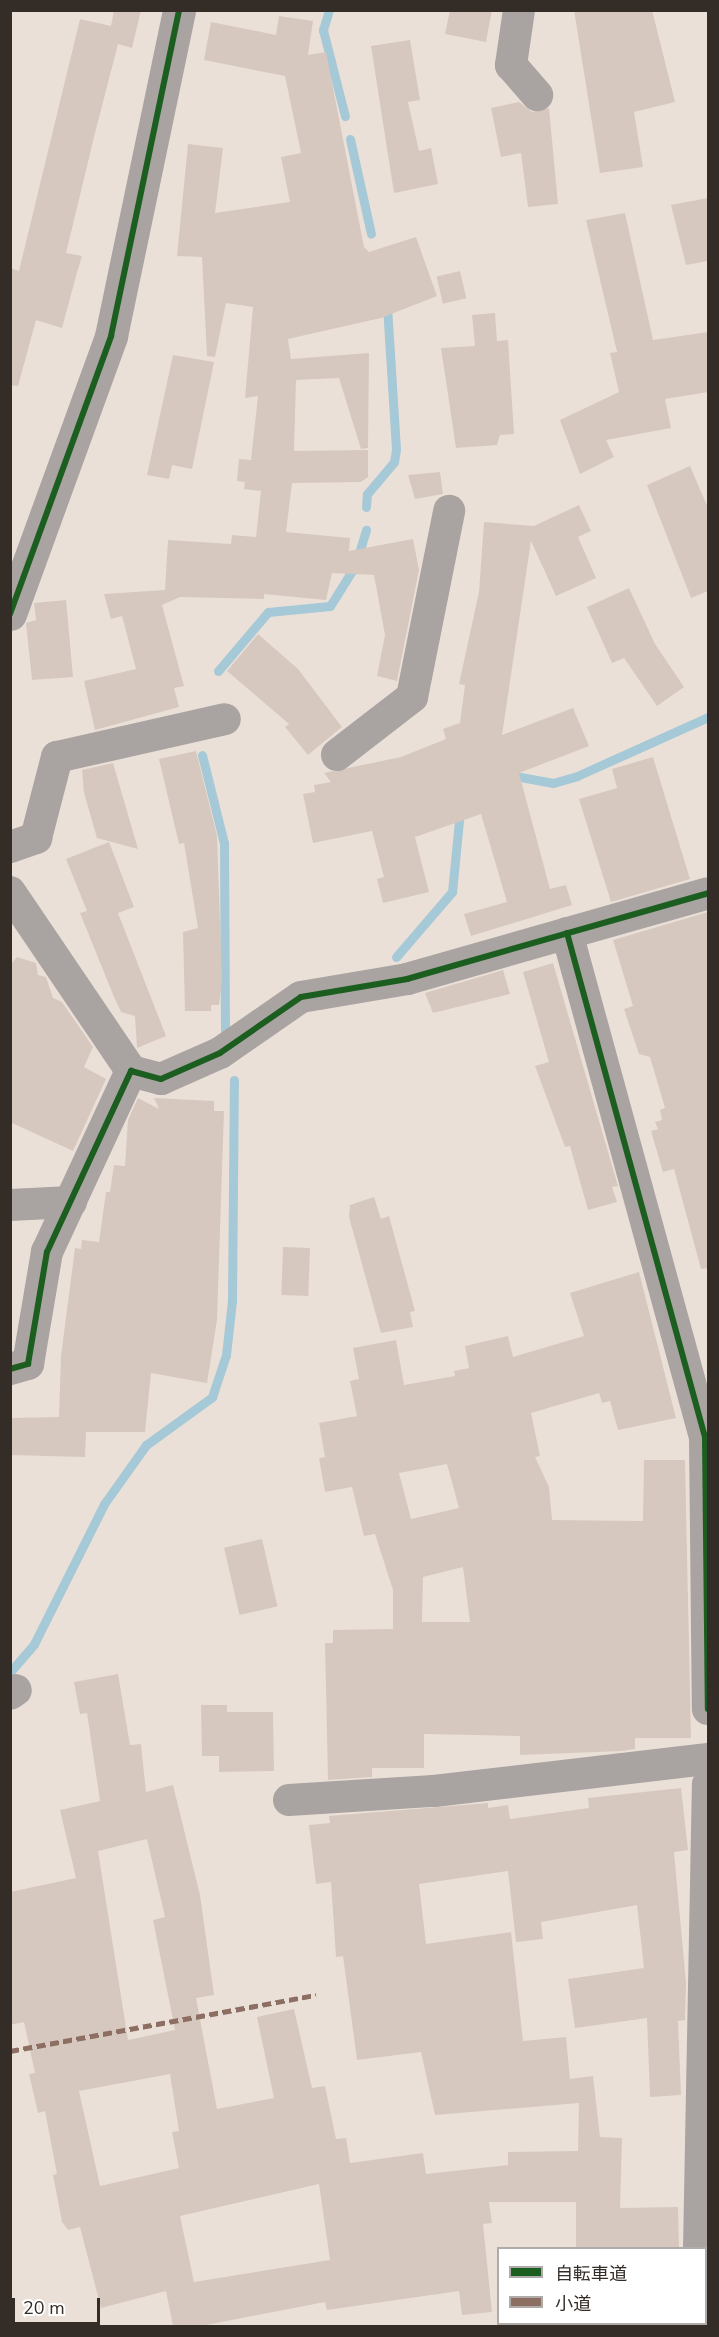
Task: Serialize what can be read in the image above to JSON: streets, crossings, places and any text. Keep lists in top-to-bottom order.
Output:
{
  "legend": ["自転車道", "小道"],
  "scale_bar": "20 m"
}
